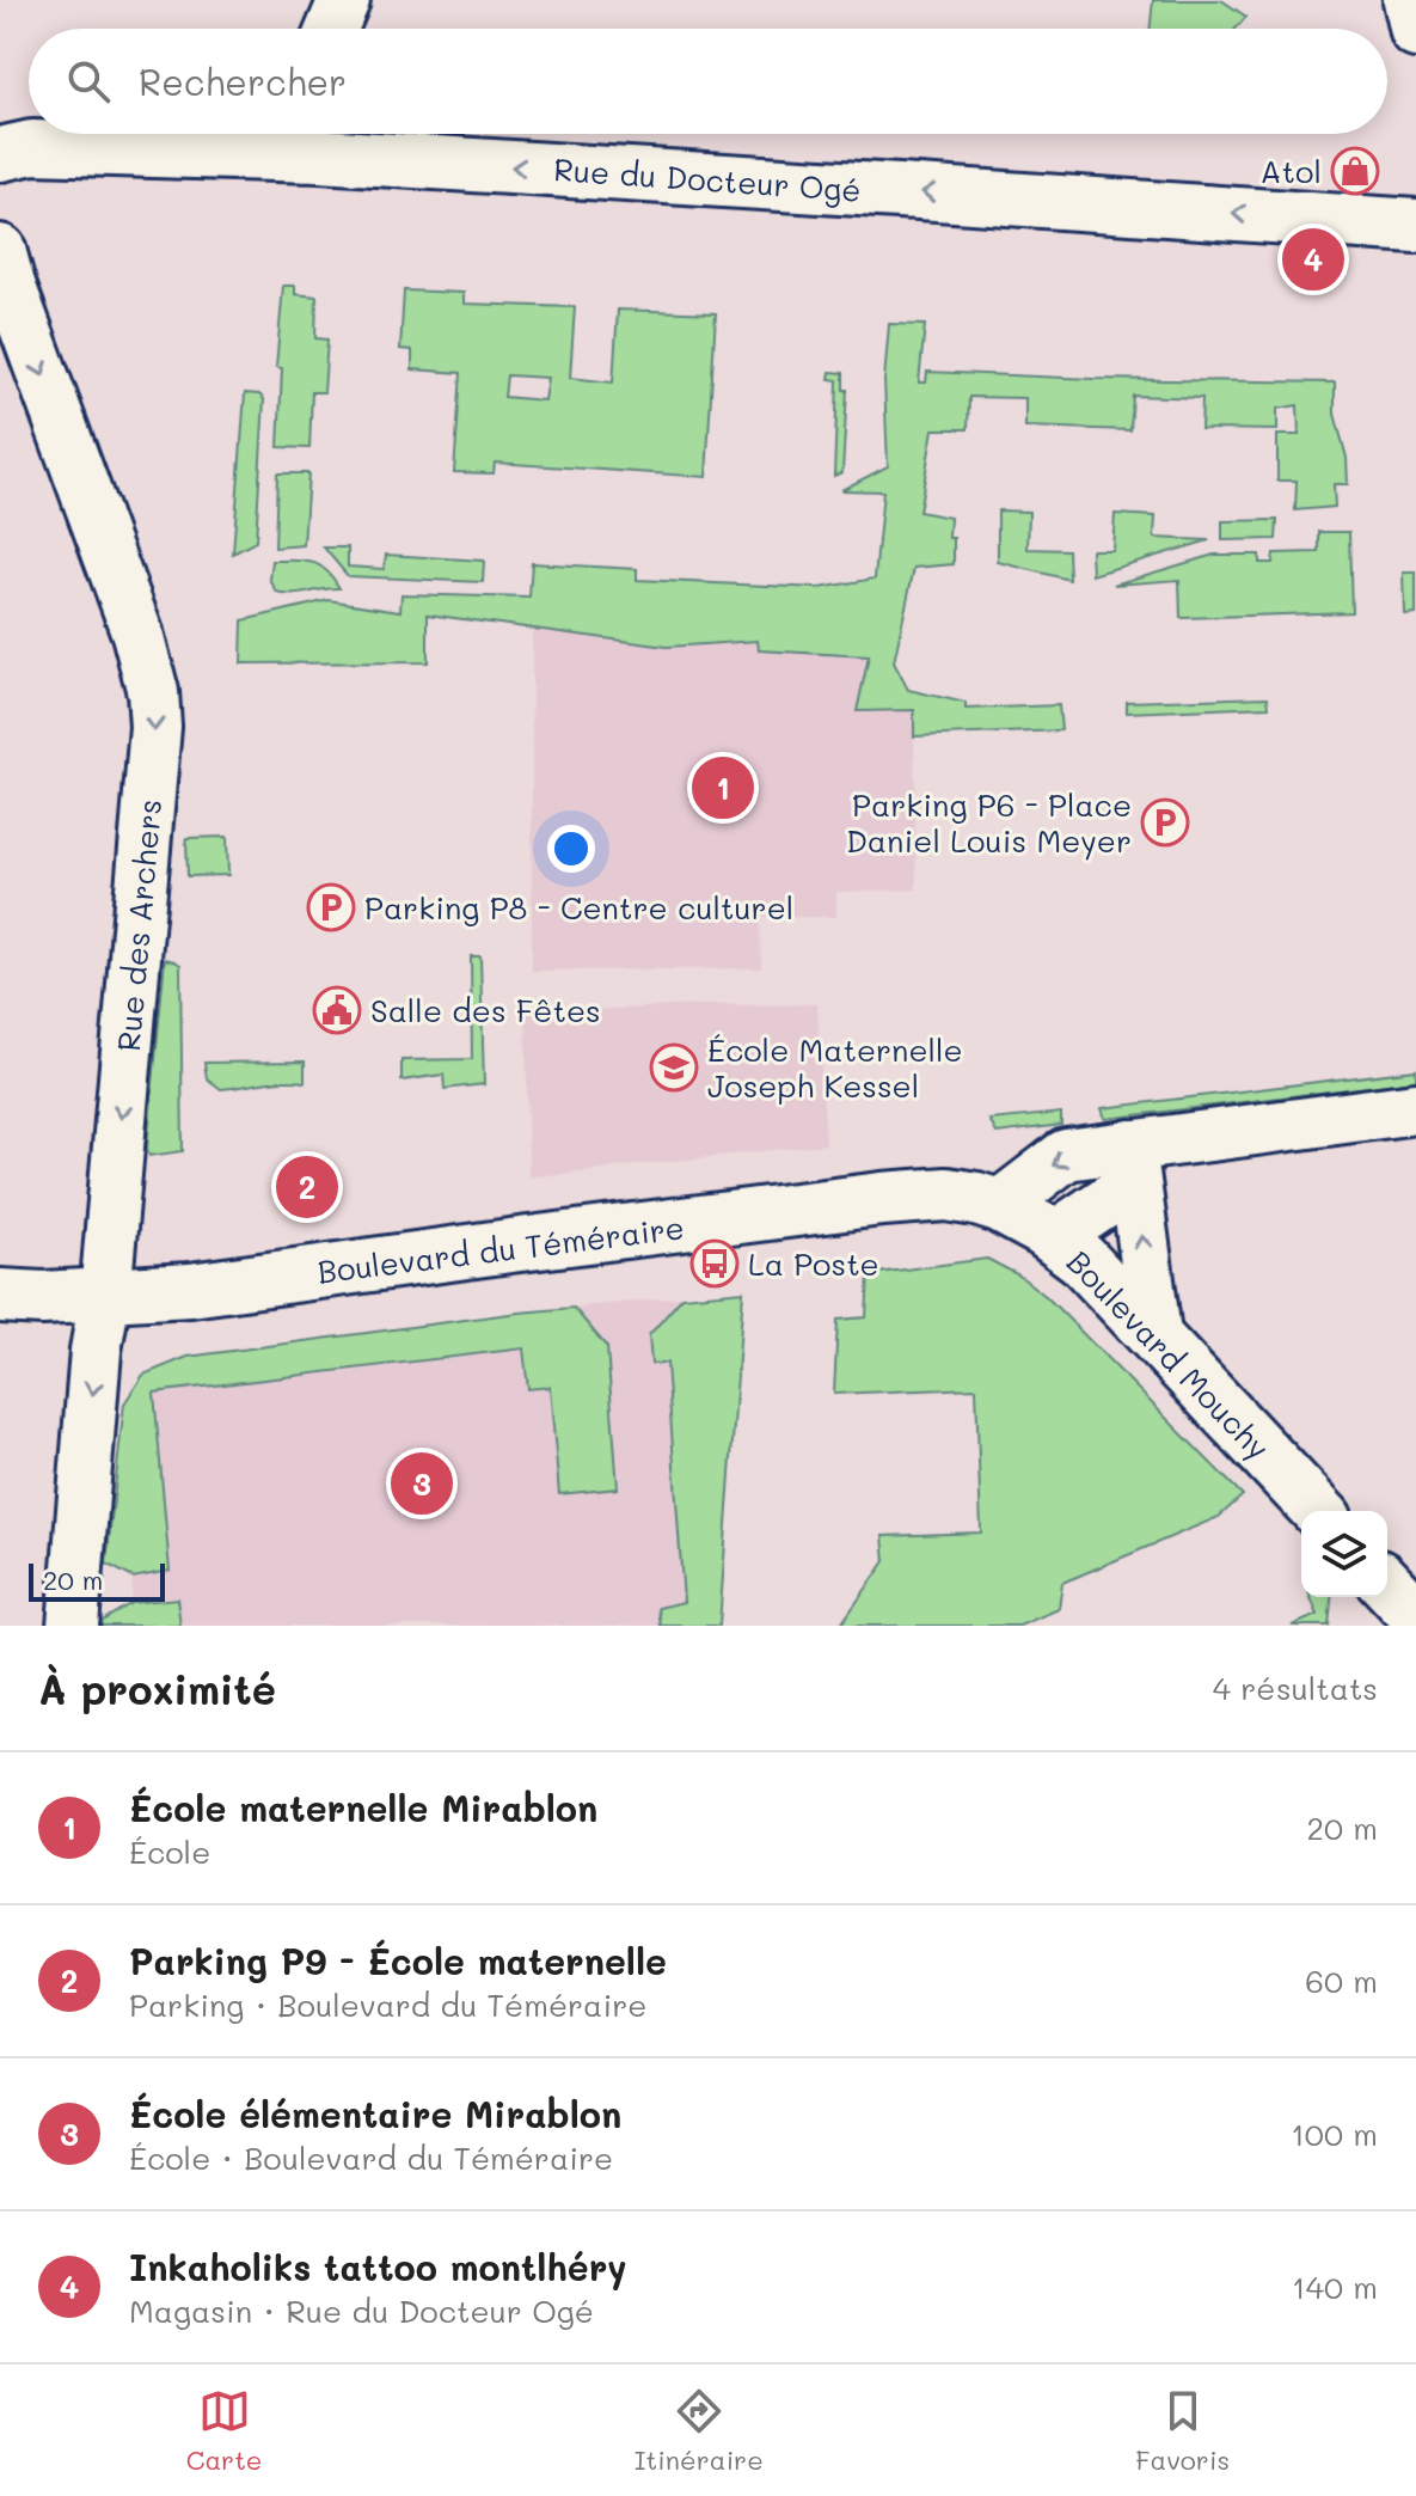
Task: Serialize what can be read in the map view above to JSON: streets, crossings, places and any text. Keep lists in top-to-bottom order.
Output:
{
  "streets": {
    "main road": ["Rue du Docteur Ogé", "Boulevard du Téméraire", "Boulevard Mouchy"],
    "street": ["Rue des Archers"]
  },
  "crossings": [
    ["Rue des Archers", "Boulevard du Téméraire"],
    ["Boulevard du Téméraire", "Boulevard Mouchy"]
  ],
  "one_way": ["Rue du Docteur Ogé", "Rue des Archers"],
  "places": {
    "shop": ["Atol"],
    "parking": ["Parking P6 - Place Daniel Louis Meyer", "Parking P8 - Centre culturel"],
    "public building": ["Salle des Fêtes"],
    "school or university": ["École Maternelle Joseph Kessel"],
    "bus stop": ["La Poste"]
  },
  "scale_bar": "20 m",
  "page": {
    "search": "Rechercher",
    "pins": [
      "4",
      "1",
      "2",
      "3"
    ],
    "scale": "20 m",
    "heading": ["À proximité", "4 résultats"],
    "list": [
      {
        "mark": "1",
        "name": "École maternelle Mirablon",
        "note": "École",
        "value": "20 m"
      },
      {
        "mark": "2",
        "name": "Parking P9 - École maternelle",
        "note": "Parking · Boulevard du Téméraire",
        "value": "60 m"
      },
      {
        "mark": "3",
        "name": "École élémentaire Mirablon",
        "note": "École · Boulevard du Téméraire",
        "value": "100 m"
      },
      {
        "mark": "4",
        "name": "Inkaholiks tattoo montlhéry",
        "note": "Magasin · Rue du Docteur Ogé",
        "value": "140 m"
      }
    ],
    "nav": ["Carte", "Itinéraire", "Favoris"]
  }
}
